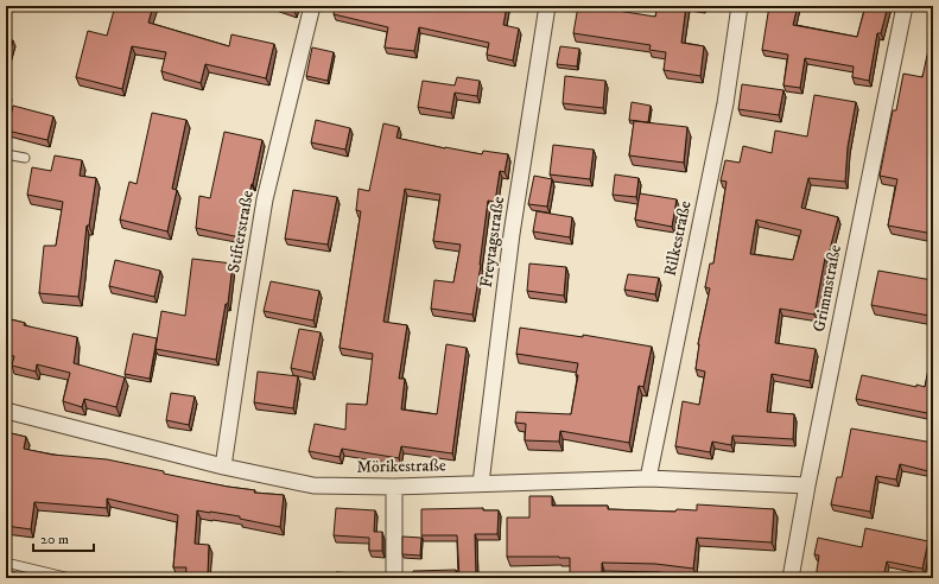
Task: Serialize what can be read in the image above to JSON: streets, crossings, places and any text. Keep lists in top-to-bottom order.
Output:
{
  "streets": {
    "street": [
      "Stifterstraße",
      "Rilkestraße",
      "Freytagstraße",
      "Grimmstraße",
      "Mörikestraße"
    ]
  },
  "crossings": [
    ["Stifterstraße", "Mörikestraße"],
    ["Rilkestraße", "Mörikestraße"],
    ["Freytagstraße", "Mörikestraße"],
    ["Grimmstraße", "Mörikestraße"]
  ],
  "scale_bar": "20 m"
}
